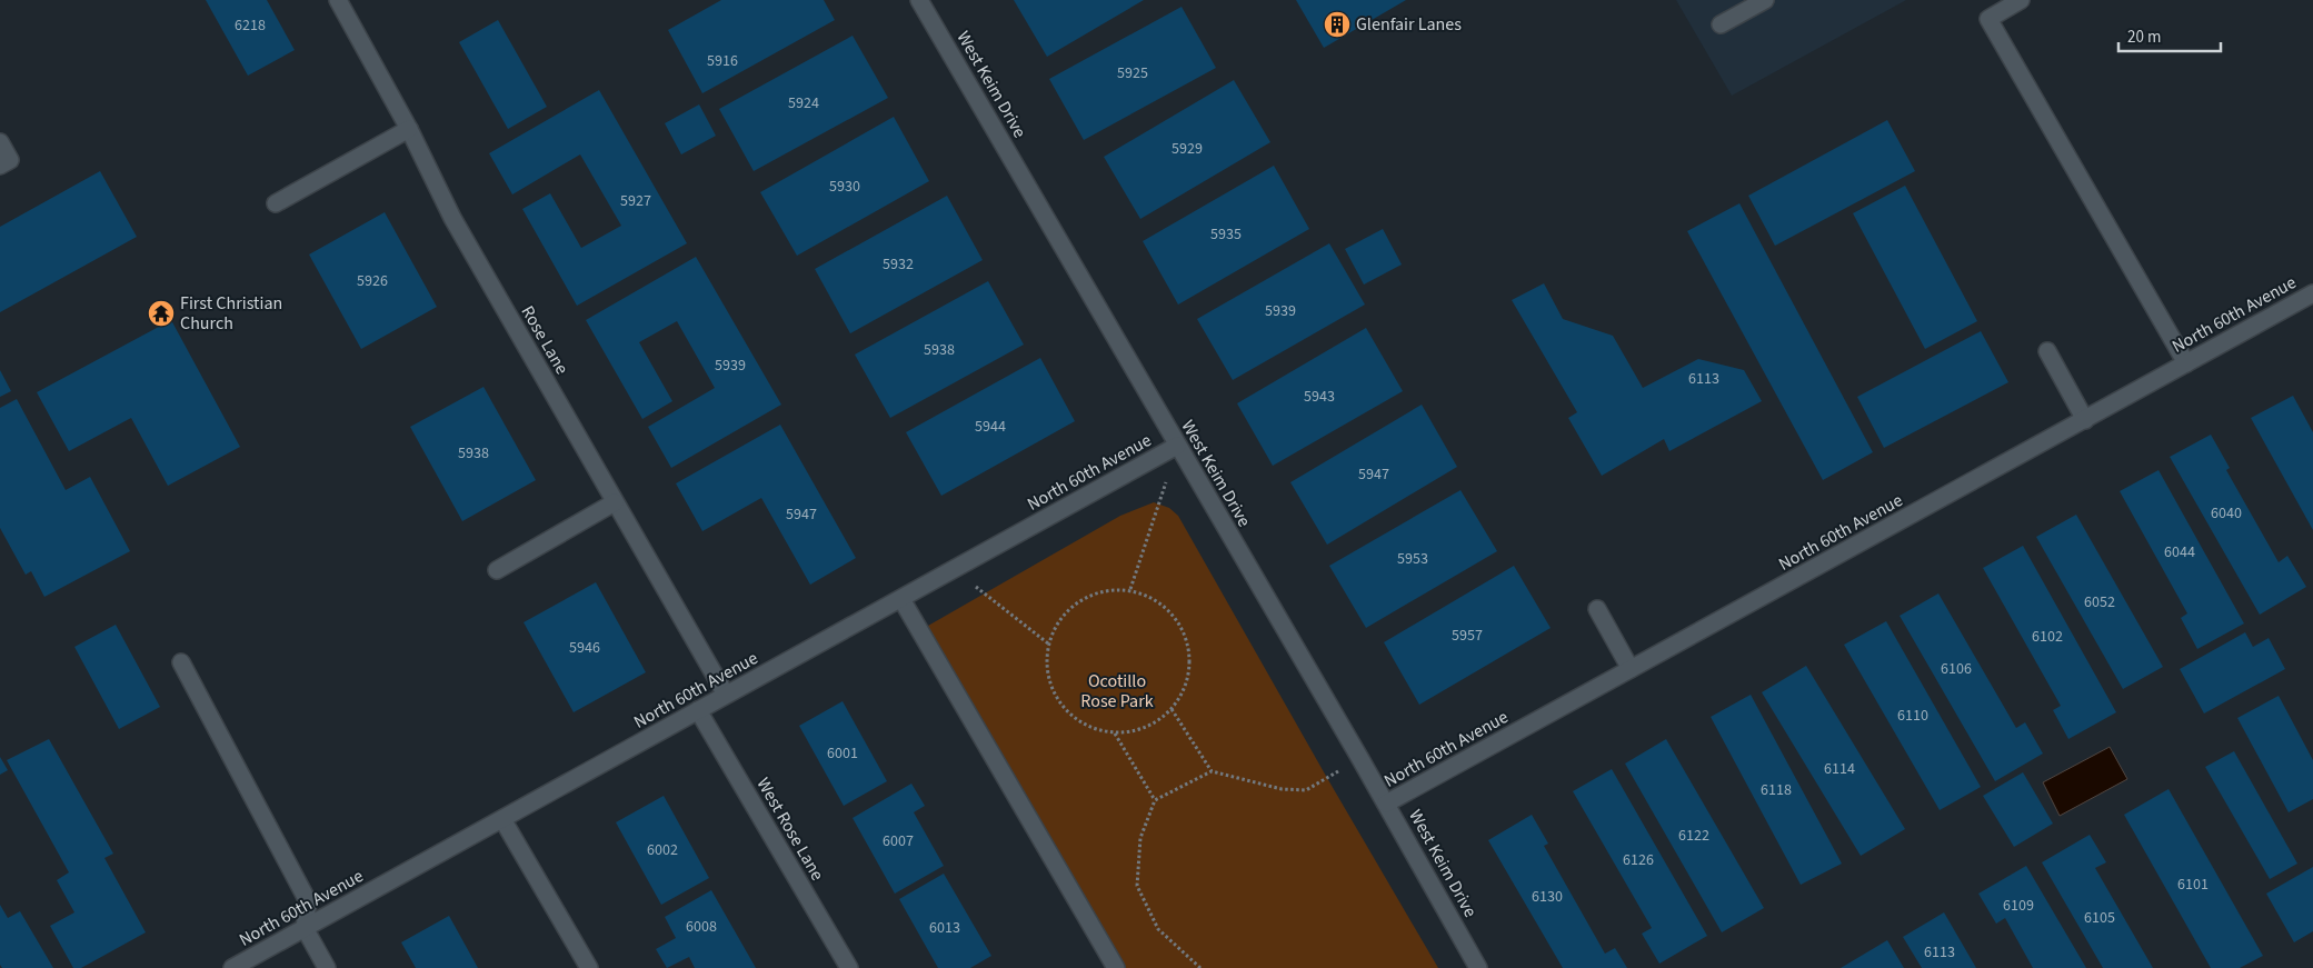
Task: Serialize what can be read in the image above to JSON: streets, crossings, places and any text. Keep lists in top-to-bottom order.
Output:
{
  "streets": {
    "street": [
      "West Keim Drive",
      "North 60th Avenue",
      "Rose Lane",
      "West Rose Lane"
    ]
  },
  "crossings": [
    ["West Keim Drive", "North 60th Avenue"],
    ["North 60th Avenue", "Rose Lane"],
    ["North 60th Avenue", "West Rose Lane"]
  ],
  "parks": ["Ocotillo Rose Park"],
  "places": {
    "building": ["Glenfair Lanes"],
    "temple": ["First Christian Church"]
  },
  "house_numbers": [
    "6218",
    "5916",
    "5925",
    "5924",
    "5929",
    "5930",
    "5927",
    "5935",
    "5932",
    "5926",
    "5939",
    "5938",
    "5939",
    "6113",
    "5943",
    "5944",
    "5938",
    "5947",
    "6040",
    "5947",
    "6044",
    "5953",
    "6052",
    "5957",
    "6102",
    "5946",
    "6106",
    "6110",
    "6001",
    "6114",
    "6118",
    "6122",
    "6007",
    "6002",
    "6126",
    "6101",
    "6130",
    "6109",
    "6105",
    "6008",
    "6013",
    "6113"
  ],
  "scale_bar": "20 m"
}
